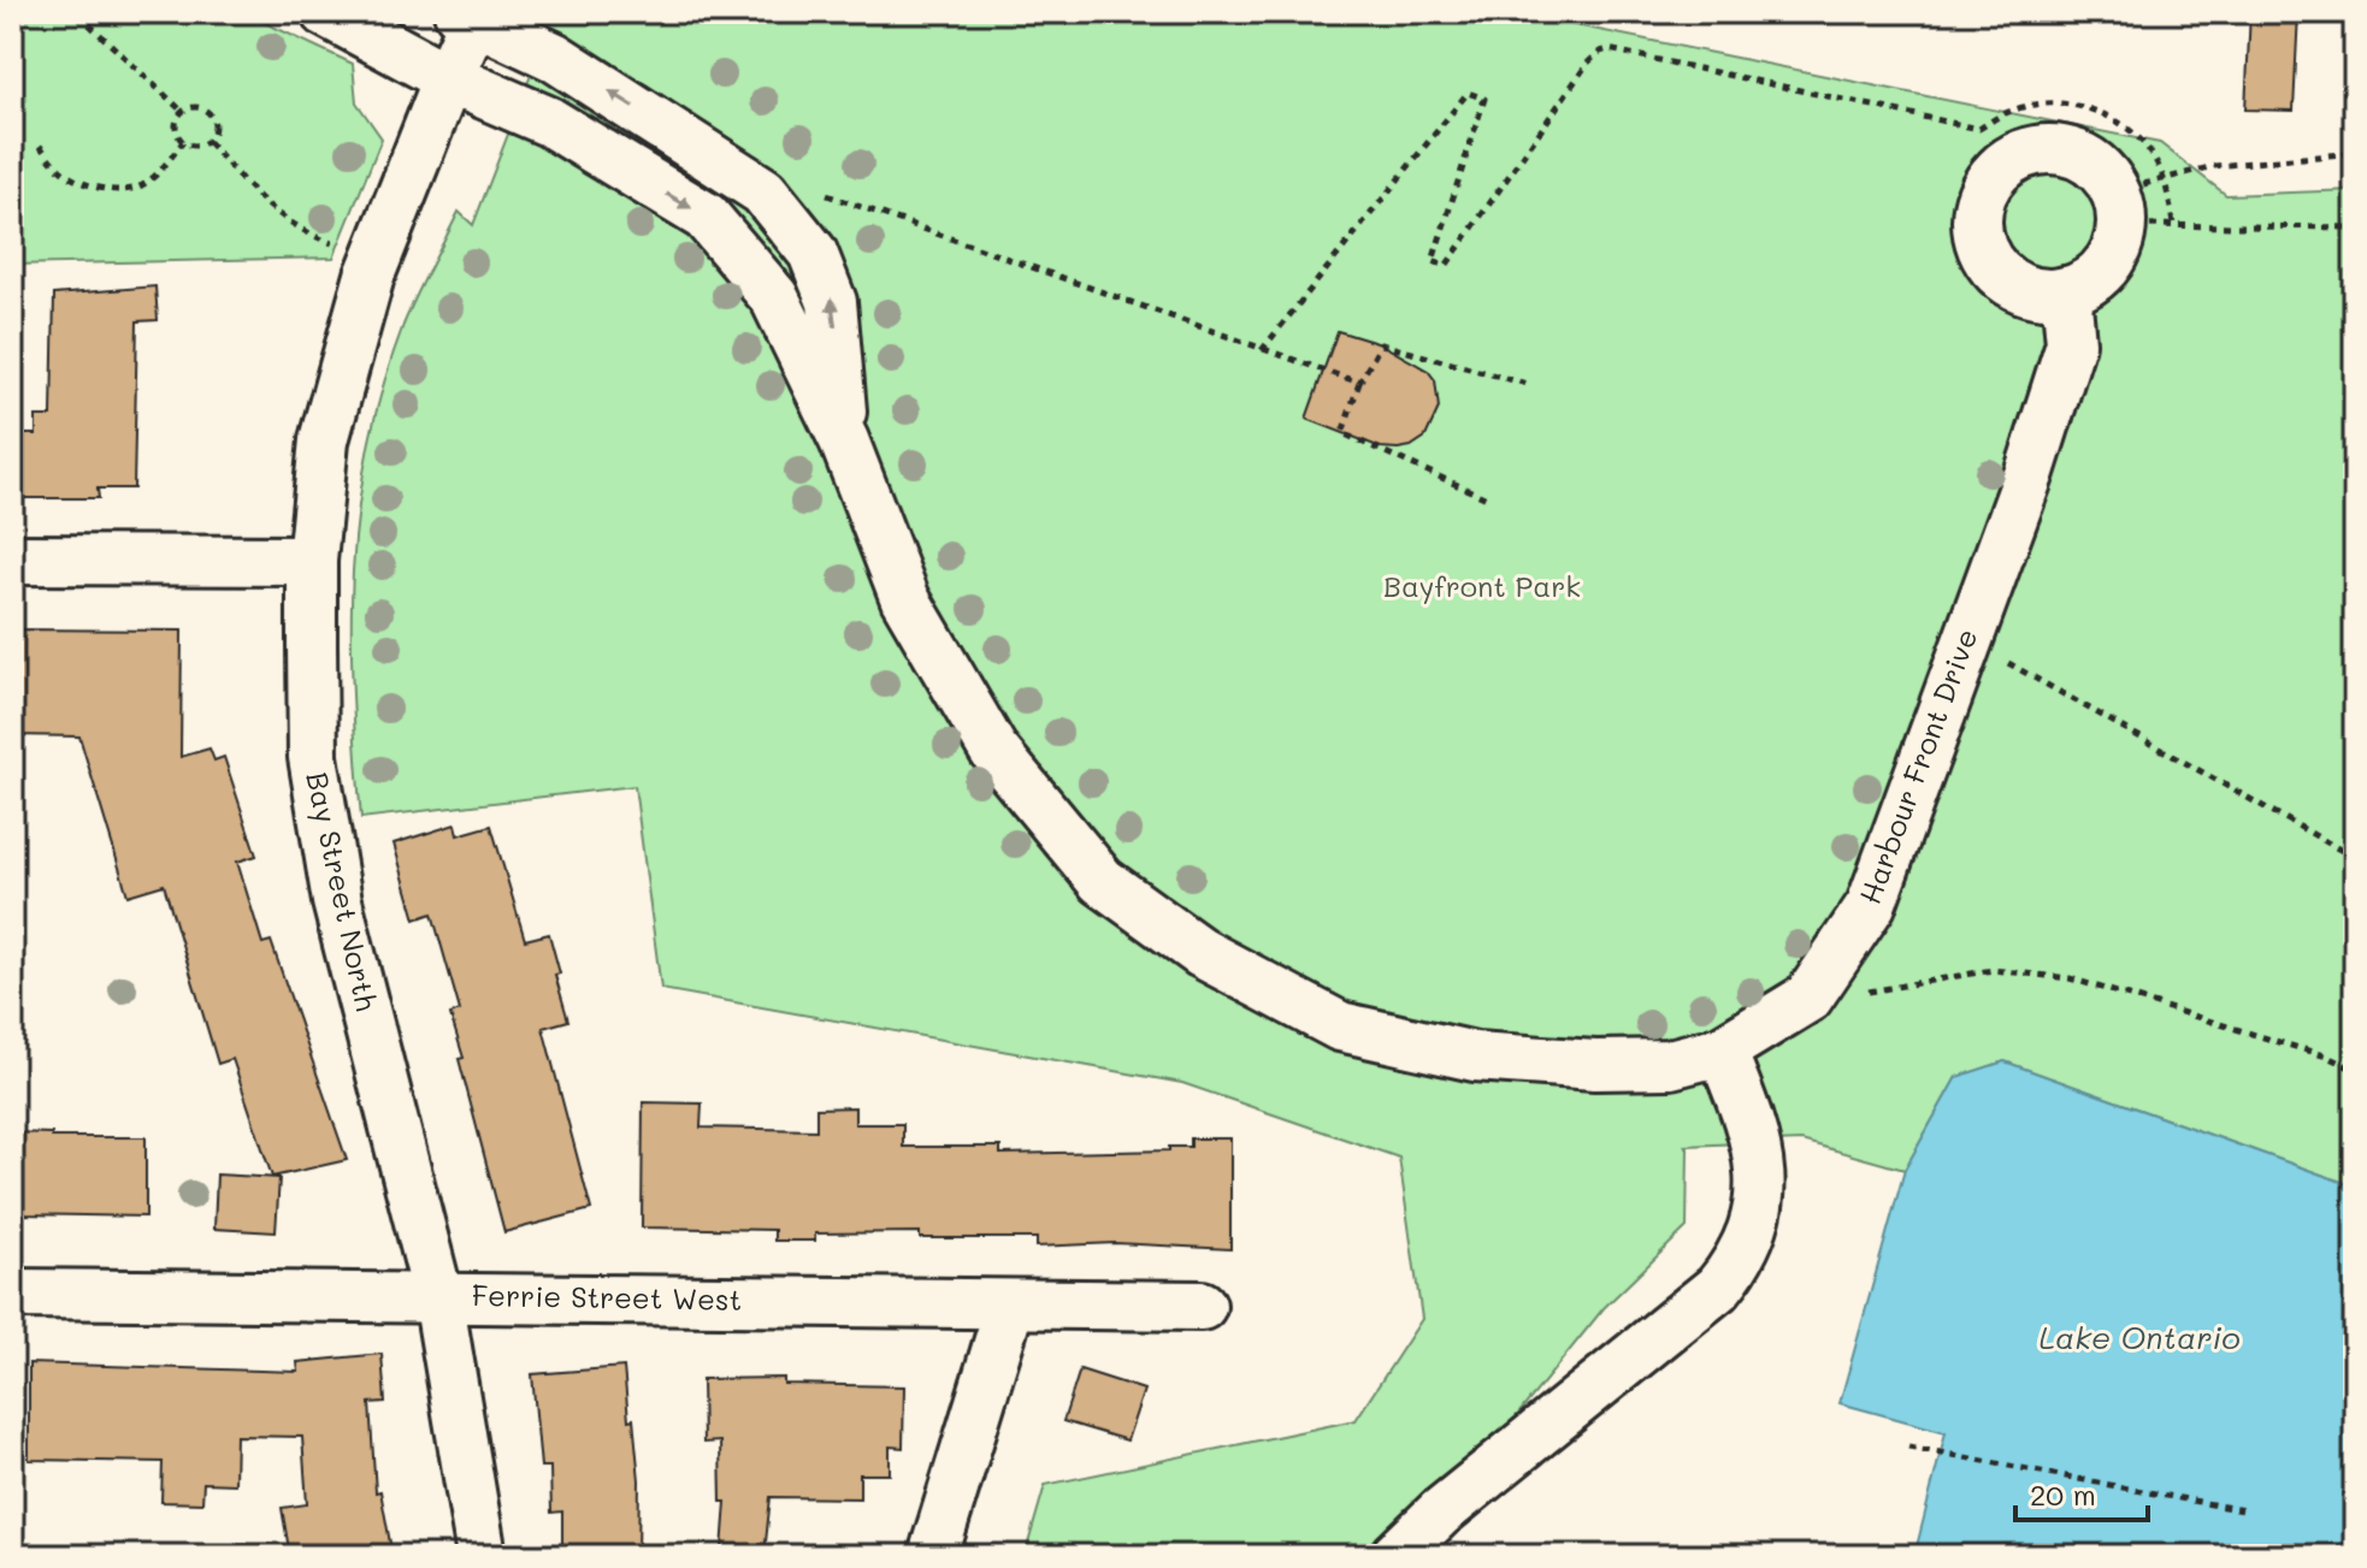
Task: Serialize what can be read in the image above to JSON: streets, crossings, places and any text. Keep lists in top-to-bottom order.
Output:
{
  "streets": {
    "street": ["Harbour Front Drive", "Bay Street North", "Ferrie Street West"]
  },
  "crossings": [
    ["Harbour Front Drive", "Bay Street North"],
    ["Bay Street North", "Ferrie Street West"]
  ],
  "water": ["Lake Ontario"],
  "parks": ["Bayfront Park"],
  "scale_bar": "20 m"
}
